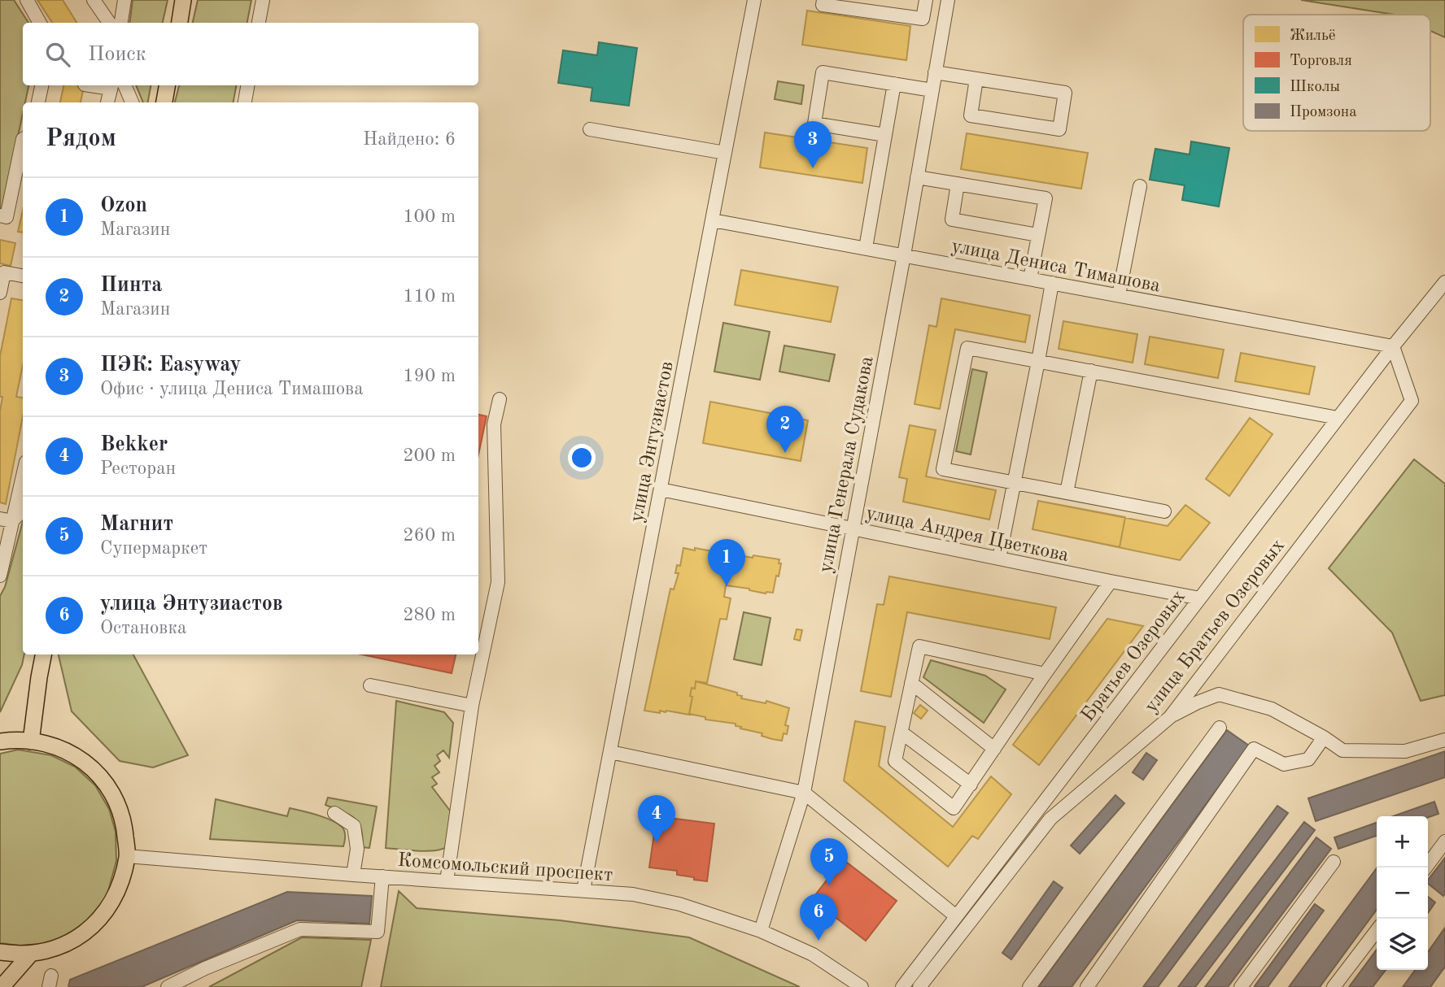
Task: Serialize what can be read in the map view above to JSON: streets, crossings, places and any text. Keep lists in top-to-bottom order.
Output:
{
  "streets": {
    "street": [
      "улица Дениса Тимашова",
      "улица Энтузиастов",
      "улица Генерала Судакова",
      "улица Андрея Цветкова",
      "улица Братьев Озеровых",
      "Братьев Озеровых",
      "Комсомольский проспект"
    ]
  },
  "crossings": [
    ["улица Дениса Тимашова", "улица Энтузиастов"],
    ["улица Дениса Тимашова", "улица Генерала Судакова"],
    ["улица Дениса Тимашова", "улица Братьев Озеровых"],
    ["улица Дениса Тимашова", "Братьев Озеровых"],
    ["улица Энтузиастов", "улица Андрея Цветкова"],
    ["улица Энтузиастов", "Комсомольский проспект"],
    ["улица Генерала Судакова", "улица Андрея Цветкова"],
    ["улица Генерала Судакова", "Комсомольский проспект"],
    ["улица Андрея Цветкова", "Братьев Озеровых"],
    ["улица Братьев Озеровых", "Братьев Озеровых"]
  ],
  "legend": [
    "Жильё",
    "Торговля",
    "Школы",
    "Промзона"
  ],
  "page": {
    "search": "Поиск",
    "heading": ["Рядом", "Найдено: 6"],
    "pins": [
      "3",
      "2",
      "1",
      "4",
      "5",
      "6"
    ],
    "list": [
      {
        "mark": "1",
        "name": "Ozon",
        "note": "Магазин",
        "value": "100 m"
      },
      {
        "mark": "2",
        "name": "Пинта",
        "note": "Магазин",
        "value": "110 m"
      },
      {
        "mark": "3",
        "name": "ПЭК: Easyway",
        "note": "Офис · улица Дениса Тимашова",
        "value": "190 m"
      },
      {
        "mark": "4",
        "name": "Bekker",
        "note": "Ресторан",
        "value": "200 m"
      },
      {
        "mark": "5",
        "name": "Магнит",
        "note": "Супермаркет",
        "value": "260 m"
      },
      {
        "mark": "6",
        "name": "улица Энтузиастов",
        "note": "Остановка",
        "value": "280 m"
      }
    ],
    "map_buttons": ["+", "−"]
  }
}
